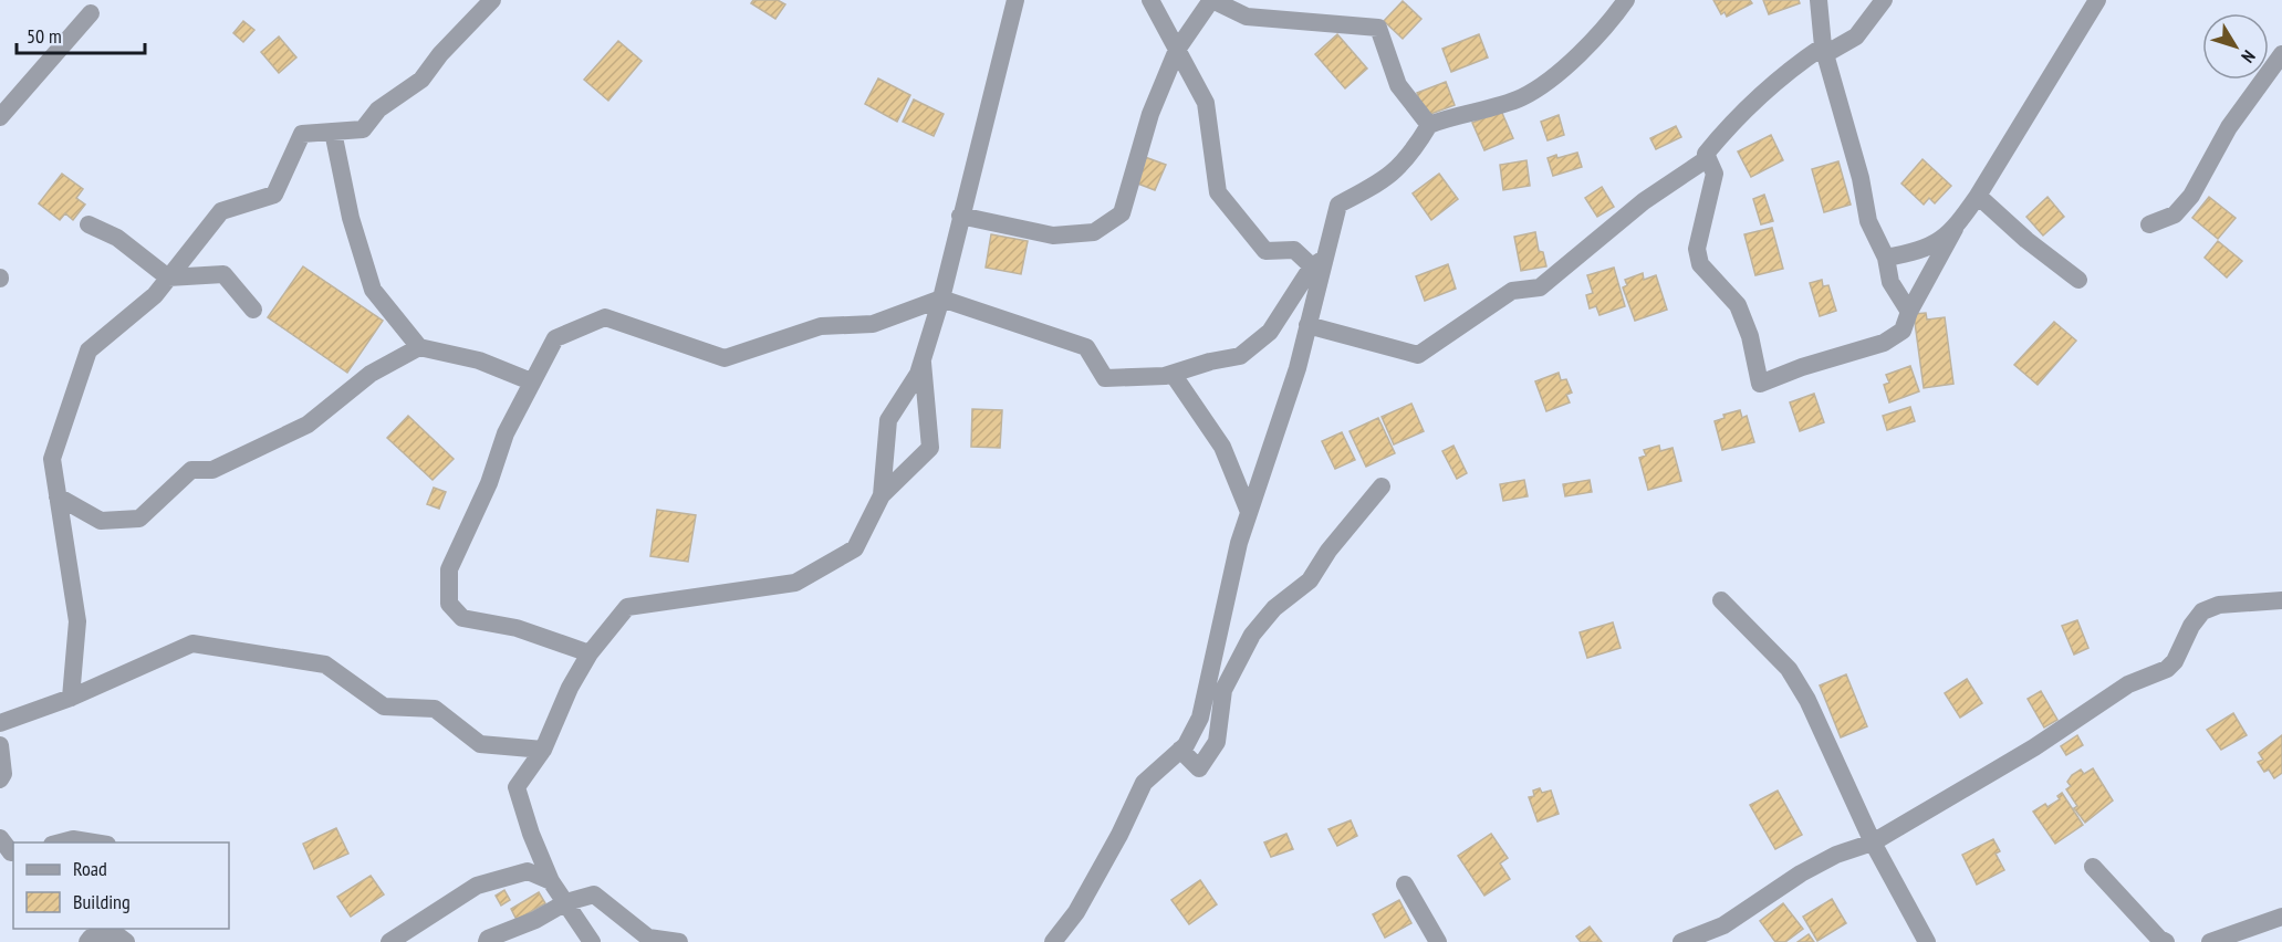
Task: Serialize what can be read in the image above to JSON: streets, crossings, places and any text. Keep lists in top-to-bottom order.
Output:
{
  "legend": ["Road", "Building"],
  "scale_bar": "50 m",
  "north": "bottom right"
}
